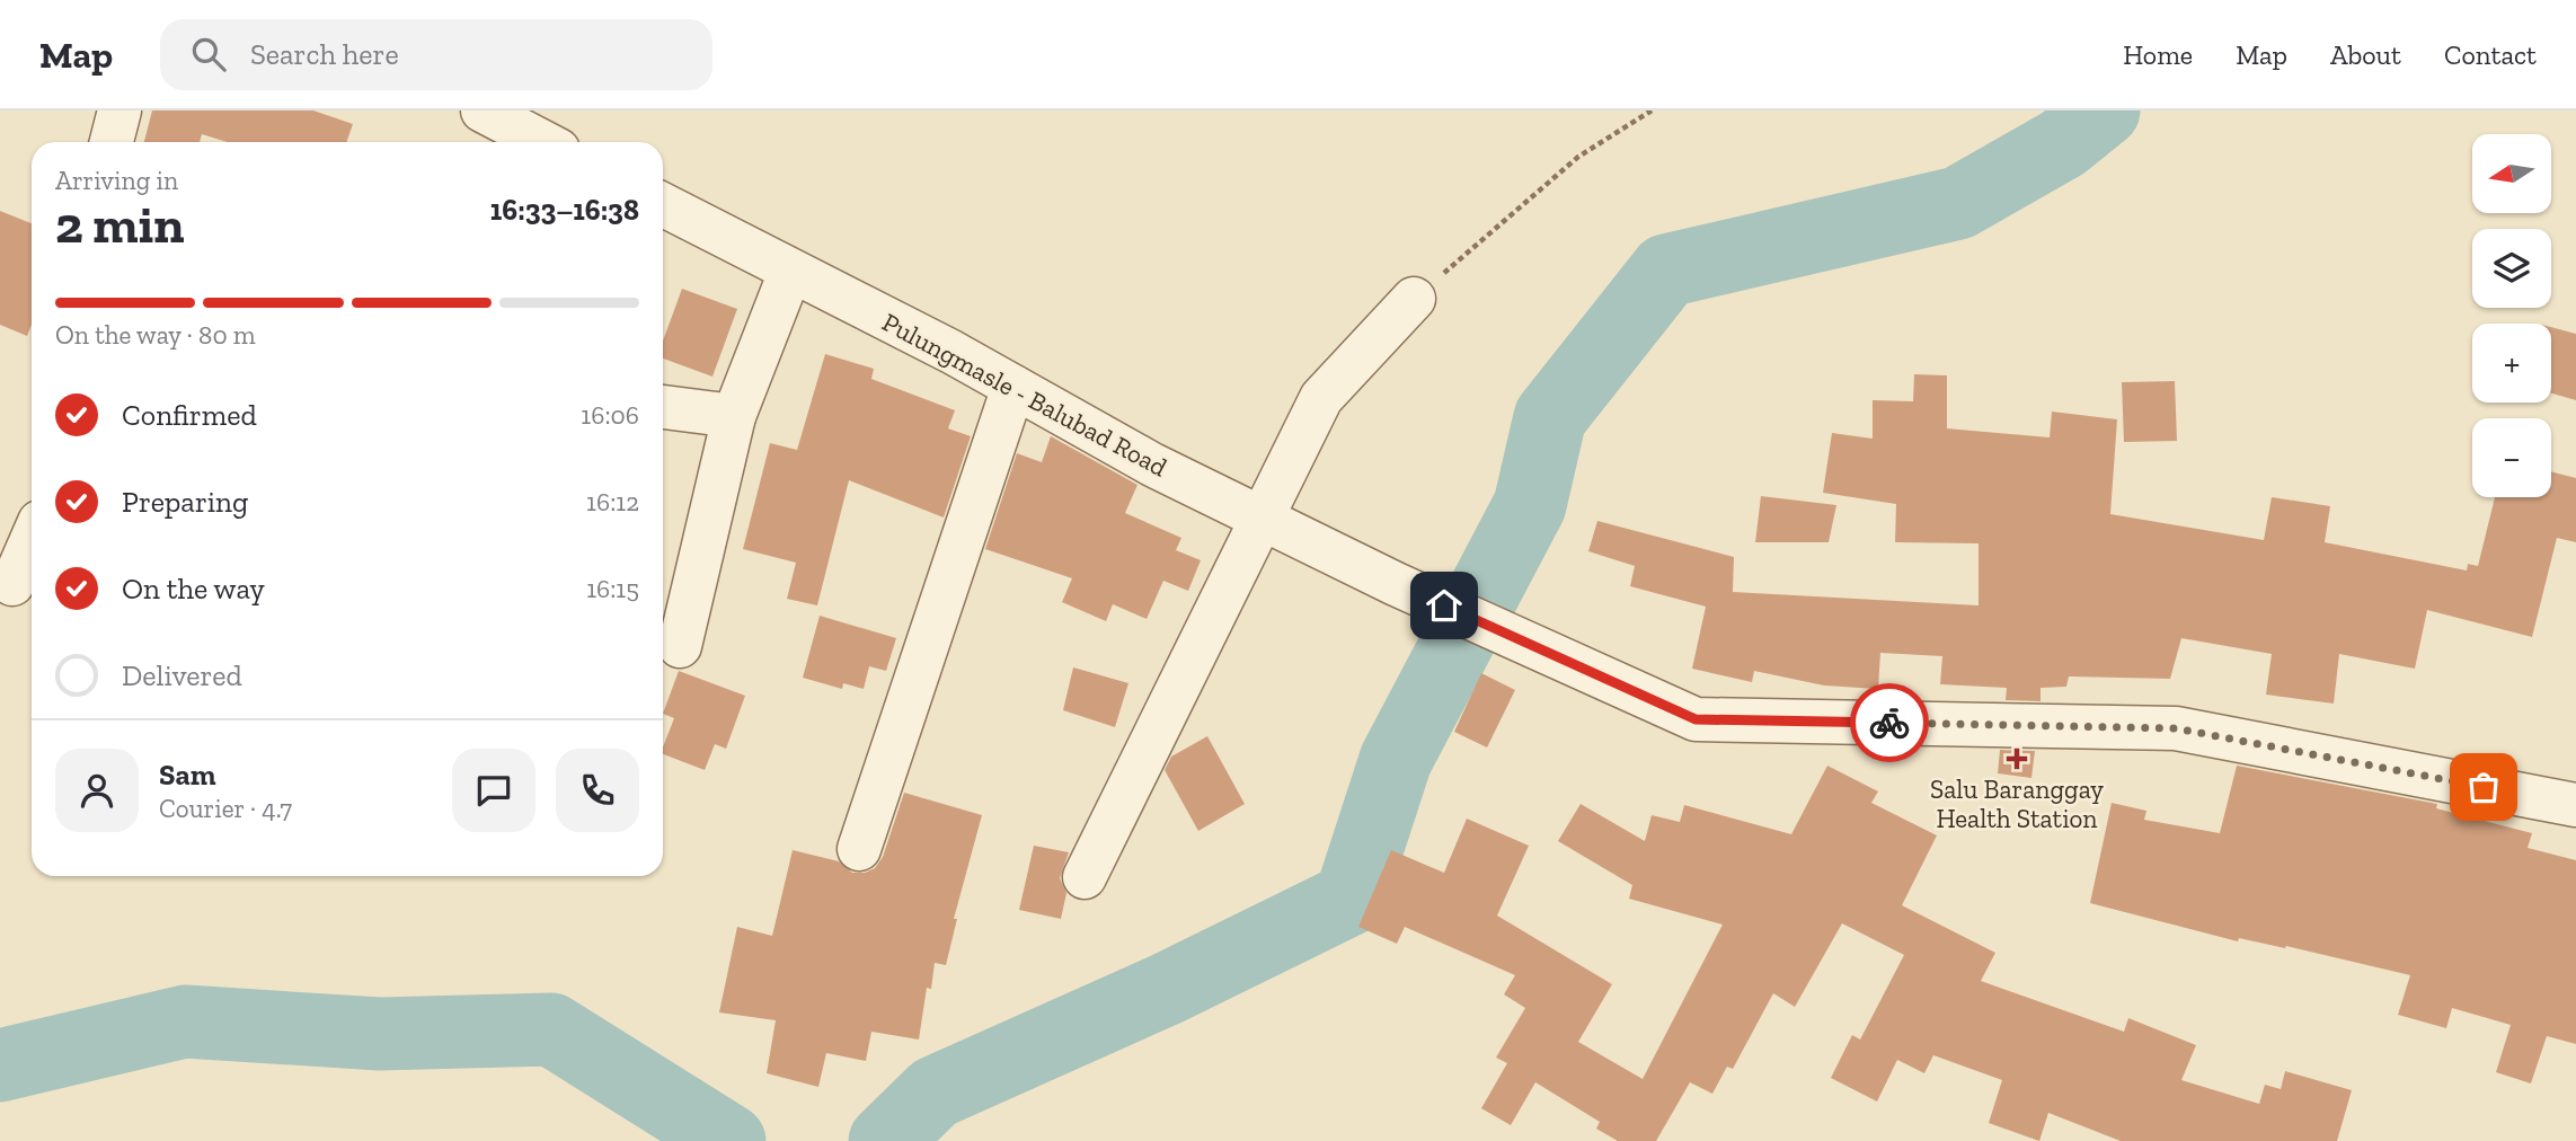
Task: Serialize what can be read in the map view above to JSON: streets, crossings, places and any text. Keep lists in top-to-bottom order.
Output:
{
  "streets": {
    "street": ["Pulungmasle - Balubad Road"]
  },
  "places": {
    "health": ["Salu Baranggay Health Station"]
  },
  "north": "left",
  "page": {
    "header": "Map",
    "search": "Search here",
    "nav": [
      "Home",
      "Map",
      "About",
      "Contact"
    ],
    "map_buttons": ["+", "−"],
    "heading": ["2 min", "Arriving in", "16:33–16:38"],
    "panel": ["Sam", "Courier · 4.7"],
    "bar": "On the way · 80 m",
    "list": [
      ["Confirmed", "16:06"],
      ["Preparing", "16:12"],
      ["On the way", "16:15"],
      "Delivered"
    ]
  }
}
